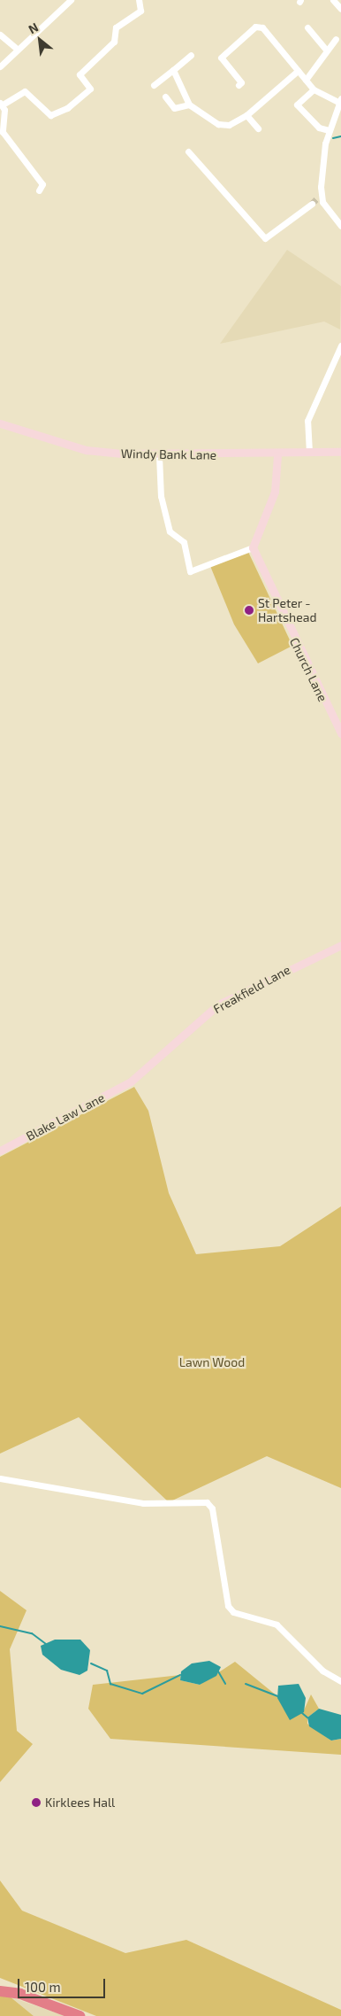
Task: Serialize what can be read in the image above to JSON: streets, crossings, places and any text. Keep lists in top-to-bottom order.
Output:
{
  "streets": {
    "street": [
      "Windy Bank Lane",
      "Church Lane",
      "Freakfield Lane",
      "Blake Law Lane"
    ]
  },
  "crossings": [
    ["Freakfield Lane", "Blake Law Lane"]
  ],
  "parks": ["Lawn Wood"],
  "places": ["St Peter - Hartshead", "Kirklees Hall"],
  "scale_bar": "100 m",
  "north": "top left"
}
